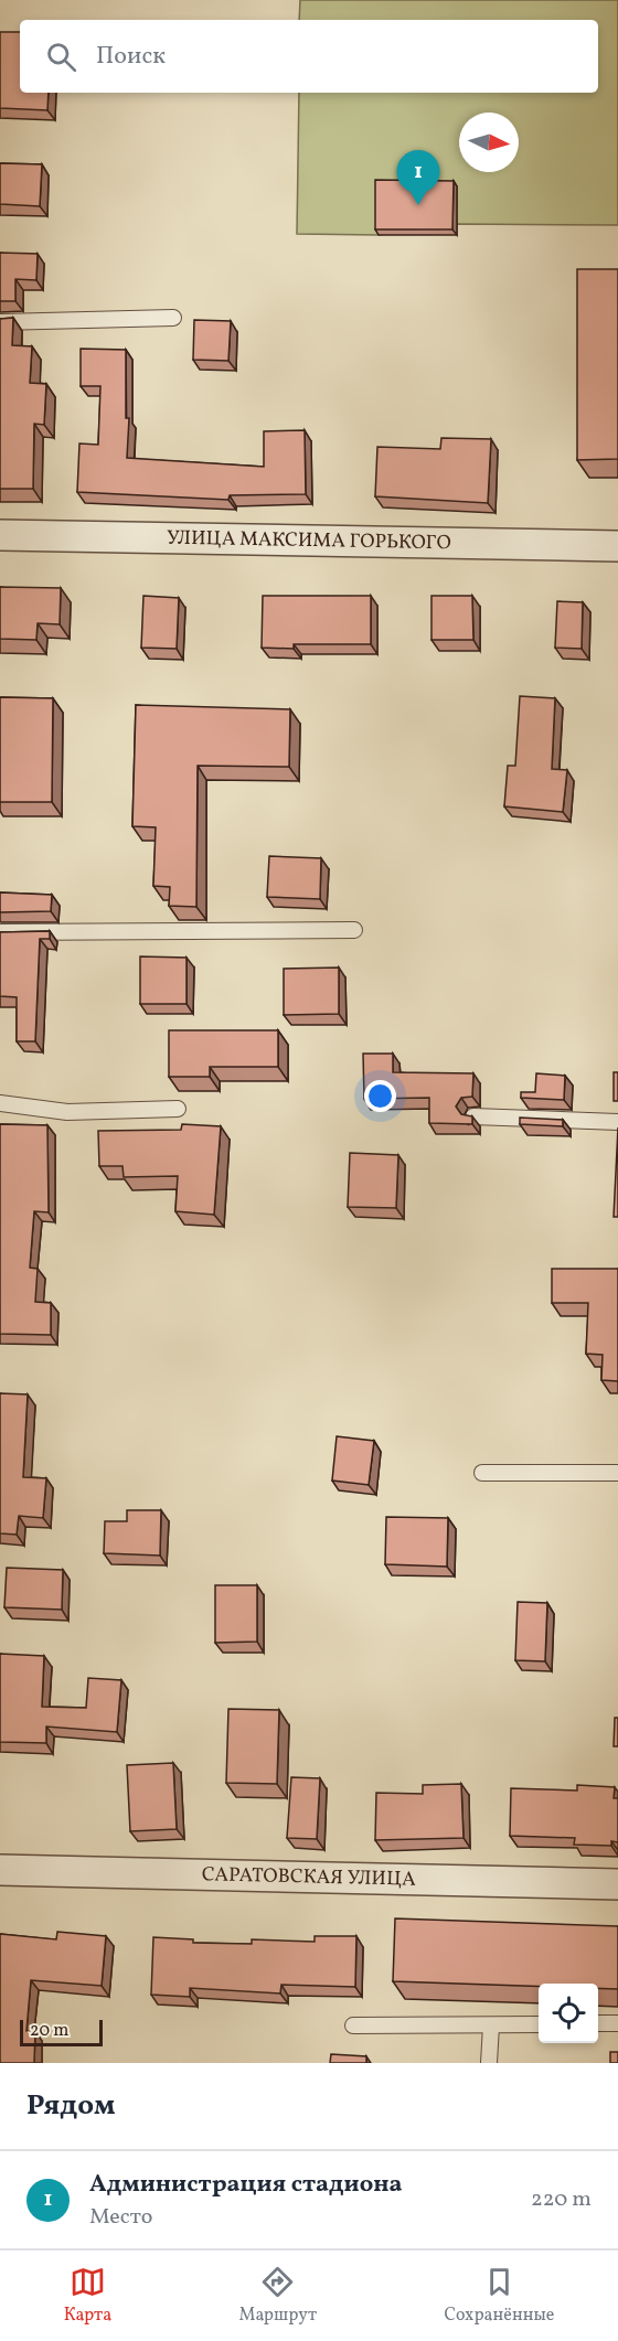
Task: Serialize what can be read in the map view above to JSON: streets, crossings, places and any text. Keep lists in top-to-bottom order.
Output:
{
  "streets": {
    "street": ["УЛИЦА МАКСИМА ГОРЬКОГО", "САРАТОВСКАЯ УЛИЦА"]
  },
  "scale_bar": "20 m",
  "north": "right",
  "page": {
    "search": "Поиск",
    "pins": "1",
    "scale": "20 m",
    "heading": "Рядом",
    "list": [
      {
        "mark": "1",
        "name": "Администрация стадиона",
        "note": "Место",
        "value": "220 m"
      }
    ],
    "nav": ["Карта", "Маршрут", "Сохранённые"]
  }
}
